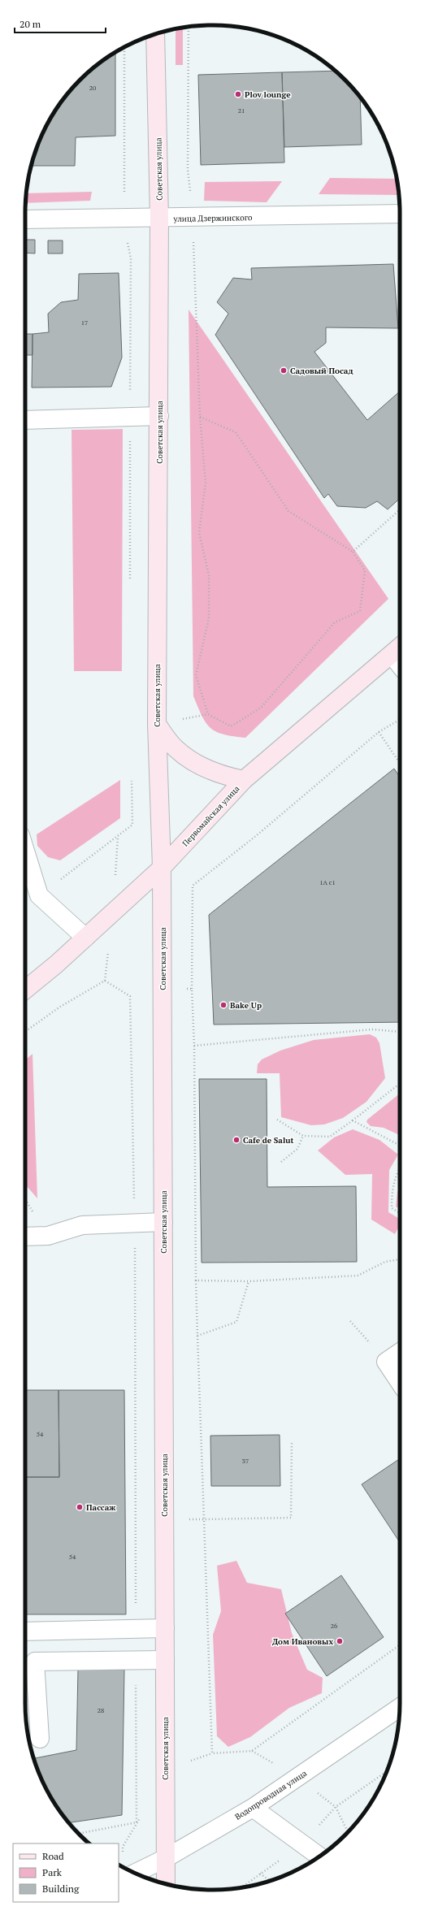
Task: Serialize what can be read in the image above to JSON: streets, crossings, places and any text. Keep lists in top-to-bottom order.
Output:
{
  "streets": {
    "main road": ["Советская улица", "Первомайская улица"],
    "street": ["улица Дзержинского", "Водопроводная улица"]
  },
  "crossings": [
    ["Советская улица", "улица Дзержинского"],
    ["Советская улица", "Первомайская улица"],
    ["Советская улица", "Водопроводная улица"]
  ],
  "places": [
    "Plov lounge",
    "Садовый Посад",
    "Bake Up",
    "Cafe de Salut",
    "Пассаж",
    "Дом Ивановых"
  ],
  "house_numbers": [
    "20",
    "21",
    "17",
    "1А с1",
    "54",
    "37",
    "54",
    "26",
    "28"
  ],
  "legend": ["Road", "Park", "Building"],
  "scale_bar": "20 m"
}
